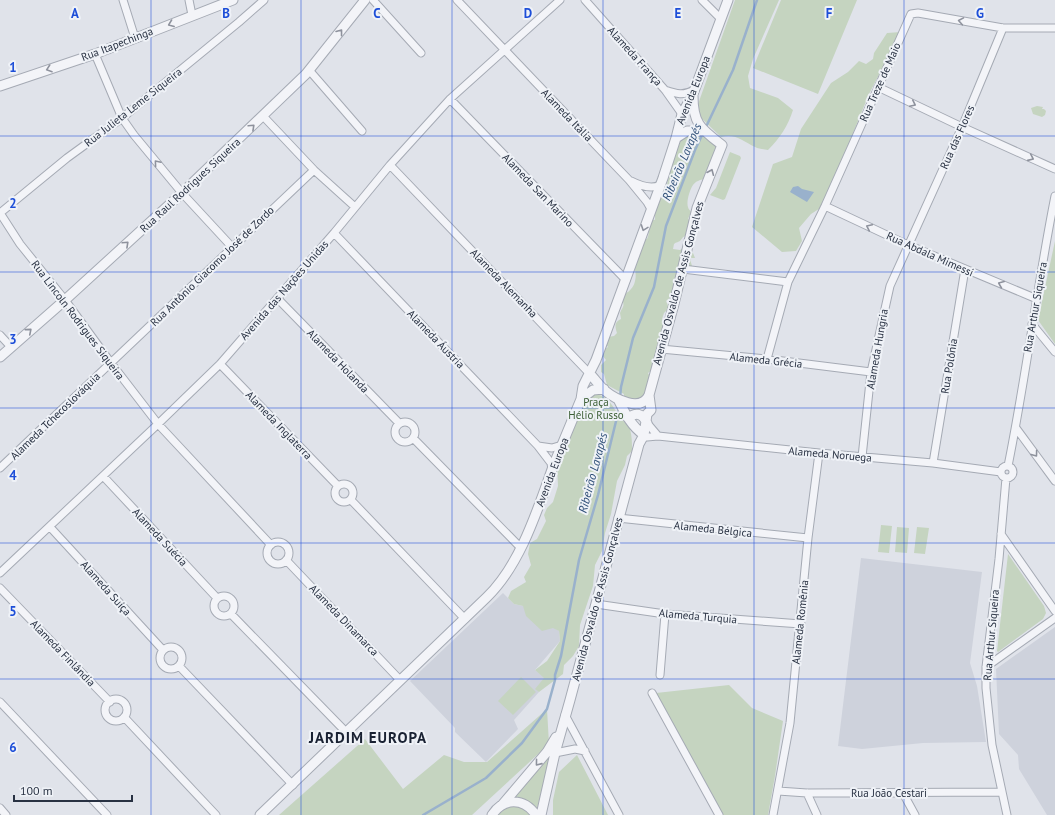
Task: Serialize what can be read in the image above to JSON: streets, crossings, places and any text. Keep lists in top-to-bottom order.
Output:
{
  "streets": {
    "street": [
      "Rua Itapechinga",
      "Alameda França",
      "Rua Treze de Maio",
      "Avenida Europa",
      "Rua Julieta Leme Siqueira",
      "Alameda Itália",
      "Rua das Flores",
      "Rua Raul Rodrigues Siqueira",
      "Alameda San Marino",
      "Rua Abdala Mimessi",
      "Rua Antônio Giacomo José de Zordo",
      "Alameda Alemanha",
      "Avenida Osvaldo de Assis Gonçalves",
      "Avenida das Nações Unidas",
      "Rua Arthur Siqueira",
      "Rua Lincoln Rodrigues Siqueira",
      "Alameda Áustria",
      "Alameda Hungria",
      "Alameda Grécia",
      "Alameda Holanda",
      "Rua Polônia",
      "Alameda Tchecoslováquia",
      "Alameda Inglaterra",
      "Alameda Noruega",
      "Alameda Bélgica",
      "Alameda Suécia",
      "Alameda Suíça",
      "Alameda Turquia",
      "Alameda Dinamarca",
      "Alameda Romênia",
      "Alameda Finlândia",
      "Rua João Cestari"
    ]
  },
  "crossings": [
    ["Alameda França", "Avenida Europa"],
    ["Rua Treze de Maio", "Rua das Flores"],
    ["Rua Treze de Maio", "Rua Abdala Mimessi"],
    ["Rua Treze de Maio", "Alameda Grécia"],
    ["Avenida Europa", "Alameda Itália"],
    ["Avenida Europa", "Alameda San Marino"],
    ["Avenida Europa", "Alameda Alemanha"],
    ["Avenida Europa", "Alameda Áustria"],
    ["Avenida Europa", "Alameda Holanda"],
    ["Avenida Europa", "Alameda Inglaterra"],
    ["Avenida Europa", "Alameda Dinamarca"],
    ["Rua Julieta Leme Siqueira", "Rua Lincoln Rodrigues Siqueira"],
    ["Alameda Itália", "Avenida das Nações Unidas"],
    ["Rua das Flores", "Rua Abdala Mimessi"],
    ["Rua das Flores", "Alameda Hungria"],
    ["Rua Raul Rodrigues Siqueira", "Rua Lincoln Rodrigues Siqueira"],
    ["Alameda San Marino", "Avenida das Nações Unidas"],
    ["Rua Abdala Mimessi", "Rua Arthur Siqueira"],
    ["Rua Abdala Mimessi", "Alameda Hungria"],
    ["Rua Abdala Mimessi", "Rua Polônia"],
    ["Rua Antônio Giacomo José de Zordo", "Rua Lincoln Rodrigues Siqueira"],
    ["Rua Antônio Giacomo José de Zordo", "Alameda Tchecoslováquia"],
    ["Alameda Alemanha", "Avenida Osvaldo de Assis Gonçalves"],
    ["Alameda Alemanha", "Avenida das Nações Unidas"],
    ["Alameda Alemanha", "Alameda Noruega"],
    ["Avenida Osvaldo de Assis Gonçalves", "Alameda Grécia"],
    ["Avenida Osvaldo de Assis Gonçalves", "Alameda Noruega"],
    ["Avenida Osvaldo de Assis Gonçalves", "Alameda Bélgica"],
    ["Avenida Osvaldo de Assis Gonçalves", "Alameda Turquia"],
    ["Avenida das Nações Unidas", "Rua Lincoln Rodrigues Siqueira"],
    ["Avenida das Nações Unidas", "Alameda Áustria"],
    ["Avenida das Nações Unidas", "Alameda Holanda"],
    ["Avenida das Nações Unidas", "Alameda Inglaterra"],
    ["Avenida das Nações Unidas", "Alameda Suécia"],
    ["Avenida das Nações Unidas", "Alameda Suíça"],
    ["Rua Arthur Siqueira", "Alameda Noruega"],
    ["Rua Arthur Siqueira", "Rua João Cestari"],
    ["Rua Lincoln Rodrigues Siqueira", "Alameda Tchecoslováquia"],
    ["Alameda Hungria", "Alameda Grécia"],
    ["Alameda Hungria", "Alameda Noruega"],
    ["Rua Polônia", "Alameda Noruega"],
    ["Alameda Noruega", "Alameda Romênia"],
    ["Alameda Bélgica", "Alameda Romênia"],
    ["Alameda Turquia", "Alameda Romênia"],
    ["Alameda Romênia", "Rua João Cestari"]
  ],
  "one_way": ["Rua Itapechinga", "Rua Raul Rodrigues Siqueira", "Rua Abdala Mimessi"],
  "districts": ["JARDIM EUROPA"],
  "water": ["Ribeirão Lavapés"],
  "parks": ["Praça Hélio Russo"],
  "scale_bar": "100 m",
  "grid": {
    "columns": [
      "A",
      "B",
      "C",
      "D",
      "E",
      "F",
      "G"
    ],
    "rows": [
      "1",
      "2",
      "3",
      "4",
      "5",
      "6"
    ]
  }
}
